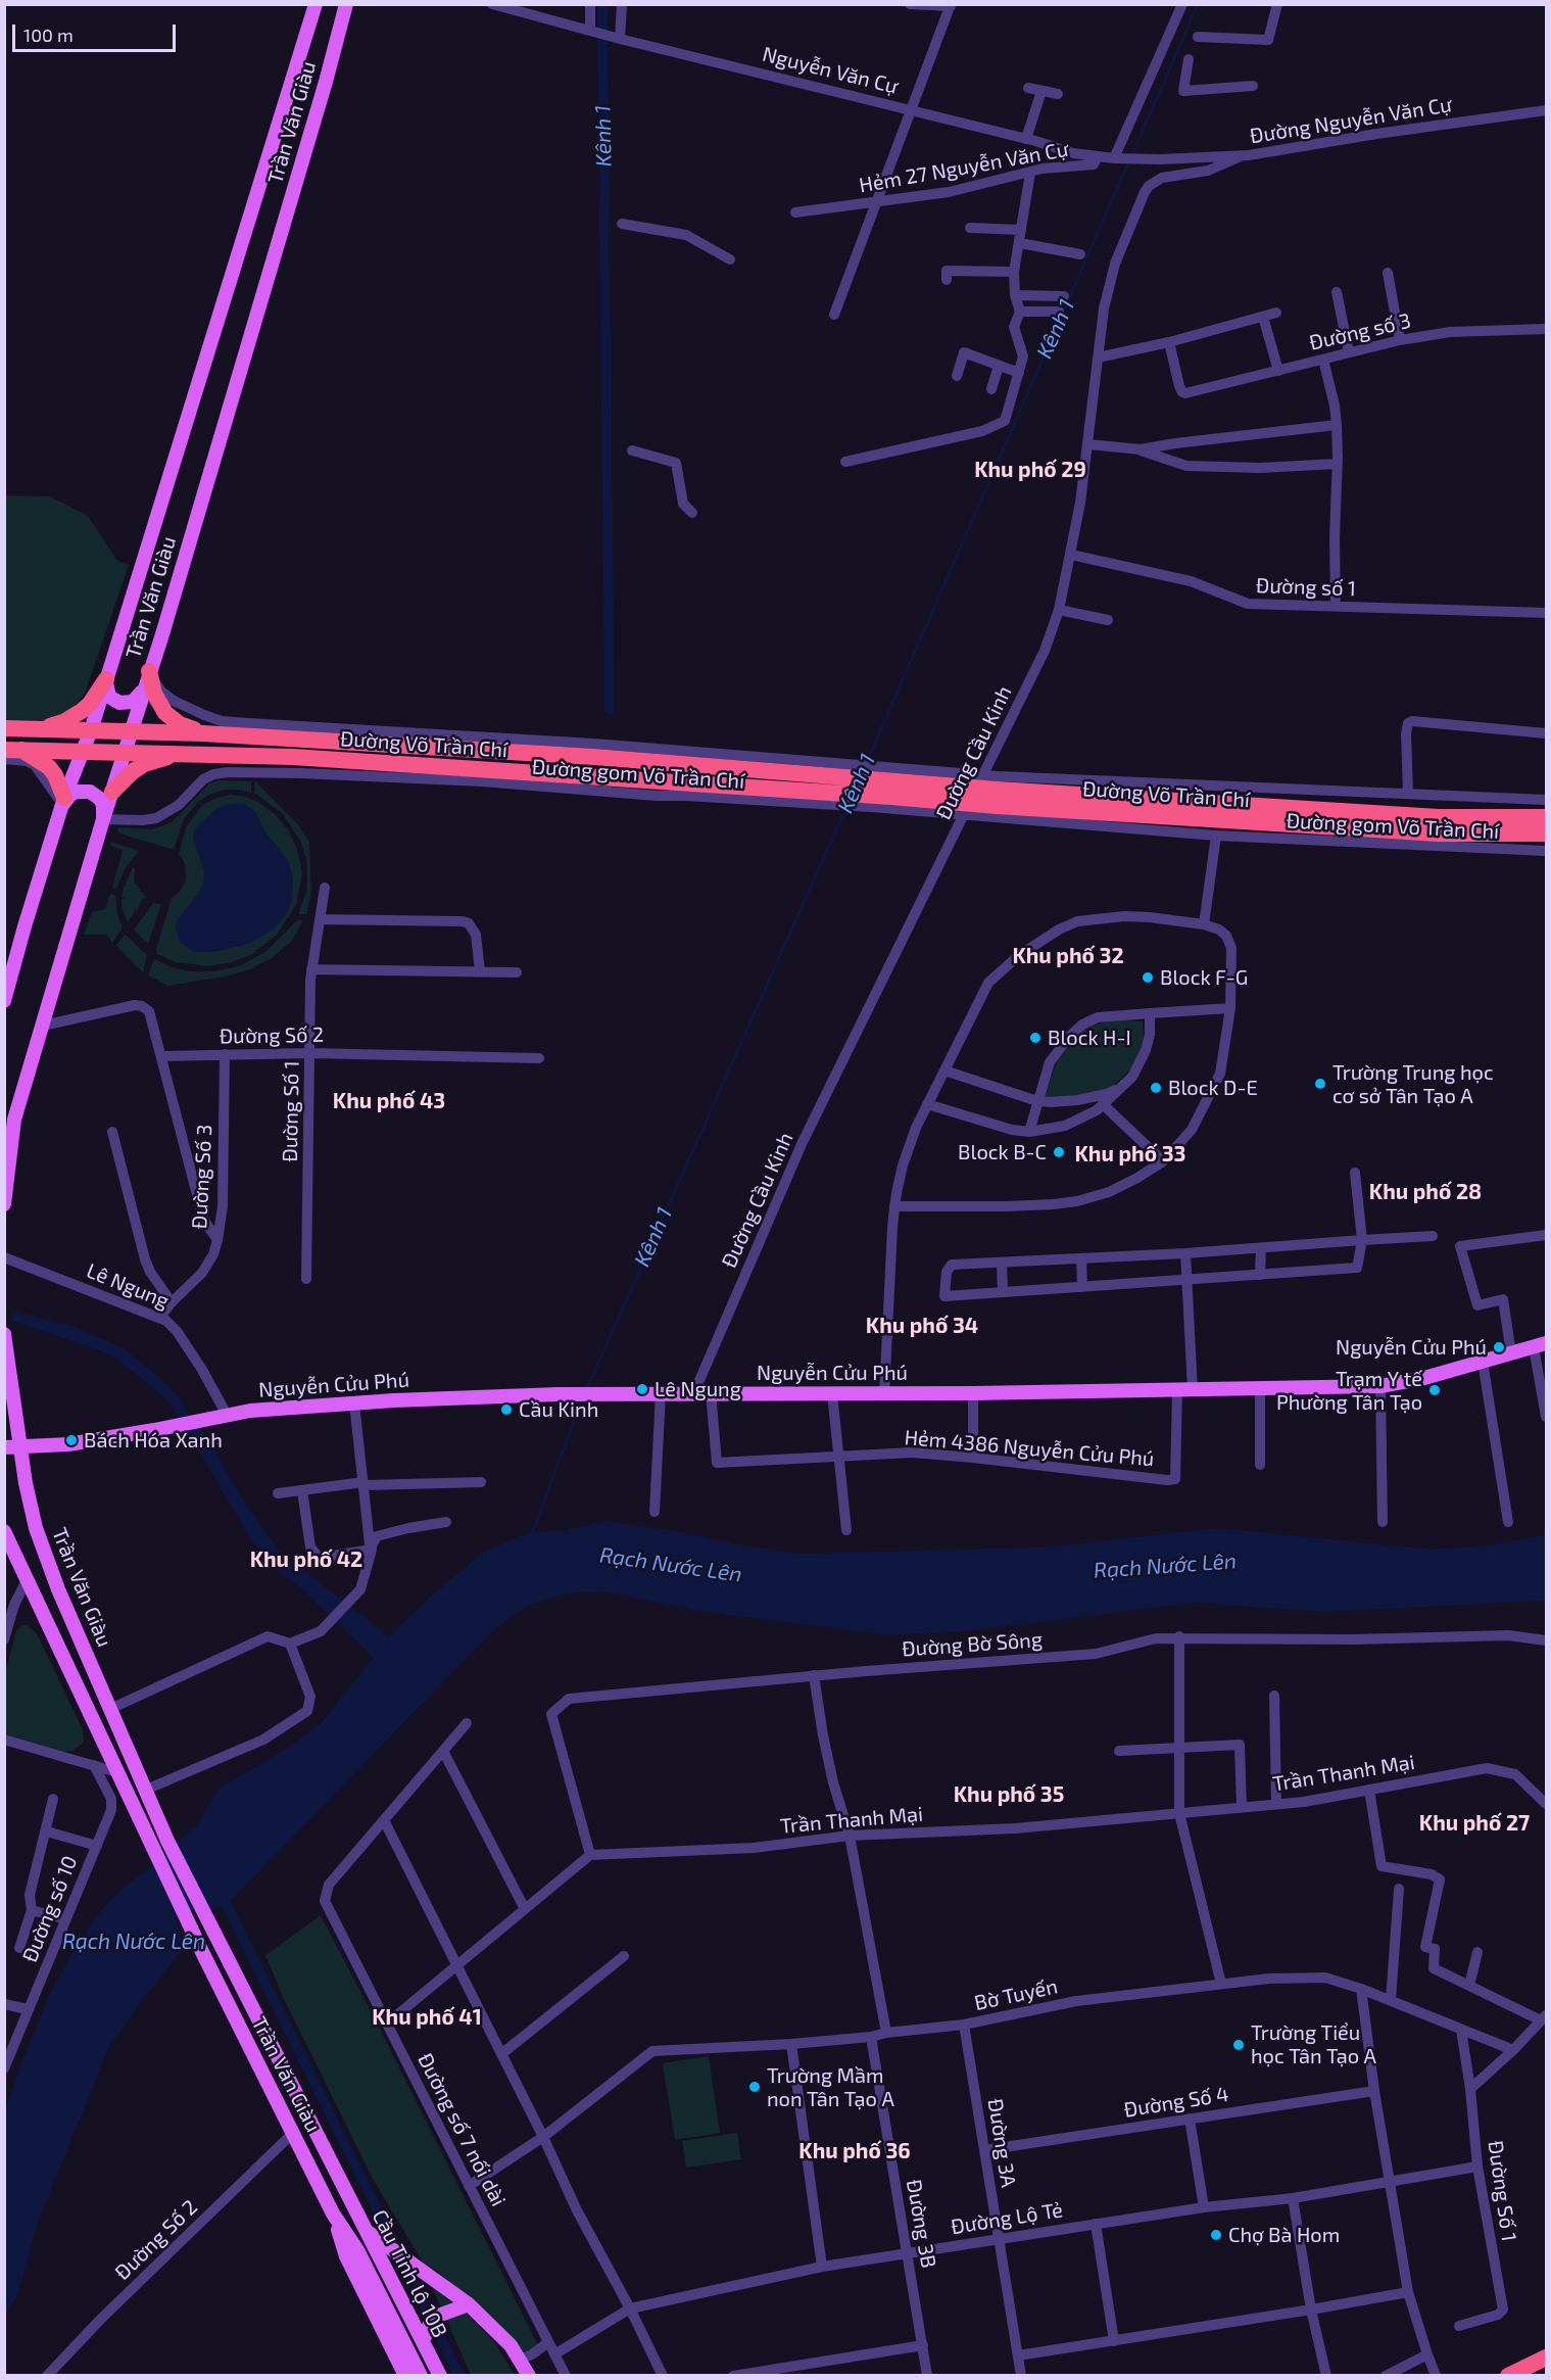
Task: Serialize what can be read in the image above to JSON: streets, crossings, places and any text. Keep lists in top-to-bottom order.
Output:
{
  "streets": {
    "highway": ["Đường Võ Trần Chí"],
    "main road": ["Trần Văn Giàu", "Nguyễn Cửu Phú", "Cầu Tỉnh lộ 10B"],
    "street": [
      "Nguyễn Văn Cự",
      "Đường Nguyễn Văn Cự",
      "Hẻm 27 Nguyễn Văn Cự",
      "Đường số 3",
      "Đường số 1",
      "Đường Cầu Kinh",
      "Đường gom Võ Trần Chí",
      "Đường Số 2",
      "Đường Số 1",
      "Đường Số 3",
      "Lê Ngung",
      "Hẻm 4386 Nguyễn Cửu Phú",
      "Đường Bờ Sông",
      "Trần Thanh Mại",
      "Đường số 10",
      "Bờ Tuyến",
      "Đường Số 4",
      "Đường số 7 nối dài",
      "Đường 3A",
      "Đường Lộ Tẻ",
      "Đường 3B"
    ]
  },
  "crossings": [
    ["Nguyễn Văn Cự", "Đường Nguyễn Văn Cự"],
    ["Nguyễn Văn Cự", "Hẻm 27 Nguyễn Văn Cự"],
    ["Đường Nguyễn Văn Cự", "Đường Cầu Kinh"],
    ["Trần Văn Giàu", "Đường Võ Trần Chí"],
    ["Trần Văn Giàu", "Đường gom Võ Trần Chí"],
    ["Trần Văn Giàu", "Đường Số 2"],
    ["Trần Văn Giàu", "Nguyễn Cửu Phú"],
    ["Trần Văn Giàu", "Cầu Tỉnh lộ 10B"],
    ["Đường số 1", "Đường Cầu Kinh"],
    ["Đường Võ Trần Chí", "Đường Cầu Kinh"],
    ["Đường Võ Trần Chí", "Đường gom Võ Trần Chí"],
    ["Đường Cầu Kinh", "Đường gom Võ Trần Chí"],
    ["Đường Cầu Kinh", "Nguyễn Cửu Phú"],
    ["Đường Số 2", "Đường Số 1"],
    ["Đường Số 2", "Đường Số 3"],
    ["Đường Số 1", "Bờ Tuyến"],
    ["Đường Số 1", "Đường Lộ Tẻ"],
    ["Đường Số 3", "Lê Ngung"],
    ["Lê Ngung", "Nguyễn Cửu Phú"],
    ["Nguyễn Cửu Phú", "Hẻm 4386 Nguyễn Cửu Phú"],
    ["Đường Bờ Sông", "Trần Thanh Mại"],
    ["Bờ Tuyến", "Đường số 7 nối dài"],
    ["Bờ Tuyến", "Đường 3A"],
    ["Bờ Tuyến", "Đường 3B"],
    ["Đường Số 4", "Đường 3A"],
    ["Đường số 7 nối dài", "Đường Lộ Tẻ"],
    ["Đường 3A", "Đường Lộ Tẻ"],
    ["Đường Lộ Tẻ", "Đường 3B"]
  ],
  "districts": [
    "Khu phố 29",
    "Khu phố 32",
    "Khu phố 43",
    "Khu phố 33",
    "Khu phố 28",
    "Khu phố 34",
    "Khu phố 42",
    "Khu phố 35",
    "Khu phố 27",
    "Khu phố 41",
    "Khu phố 36"
  ],
  "water": ["Kênh 1", "Rạch Nước Lên"],
  "places": [
    "Block F-G",
    "Block H-I",
    "Trường Trung học cơ sở Tân Tạo A",
    "Block D-E",
    "Block B-C",
    "Nguyễn Cửu Phú",
    "Lê Ngung",
    "Trạm Y tế Phường Tân Tạo",
    "Cầu Kinh",
    "Bách Hóa Xanh",
    "Trường Tiểu học Tân Tạo A",
    "Trường Mầm non Tân Tạo A",
    "Chợ Bà Hom"
  ],
  "scale_bar": "100 m"
}
